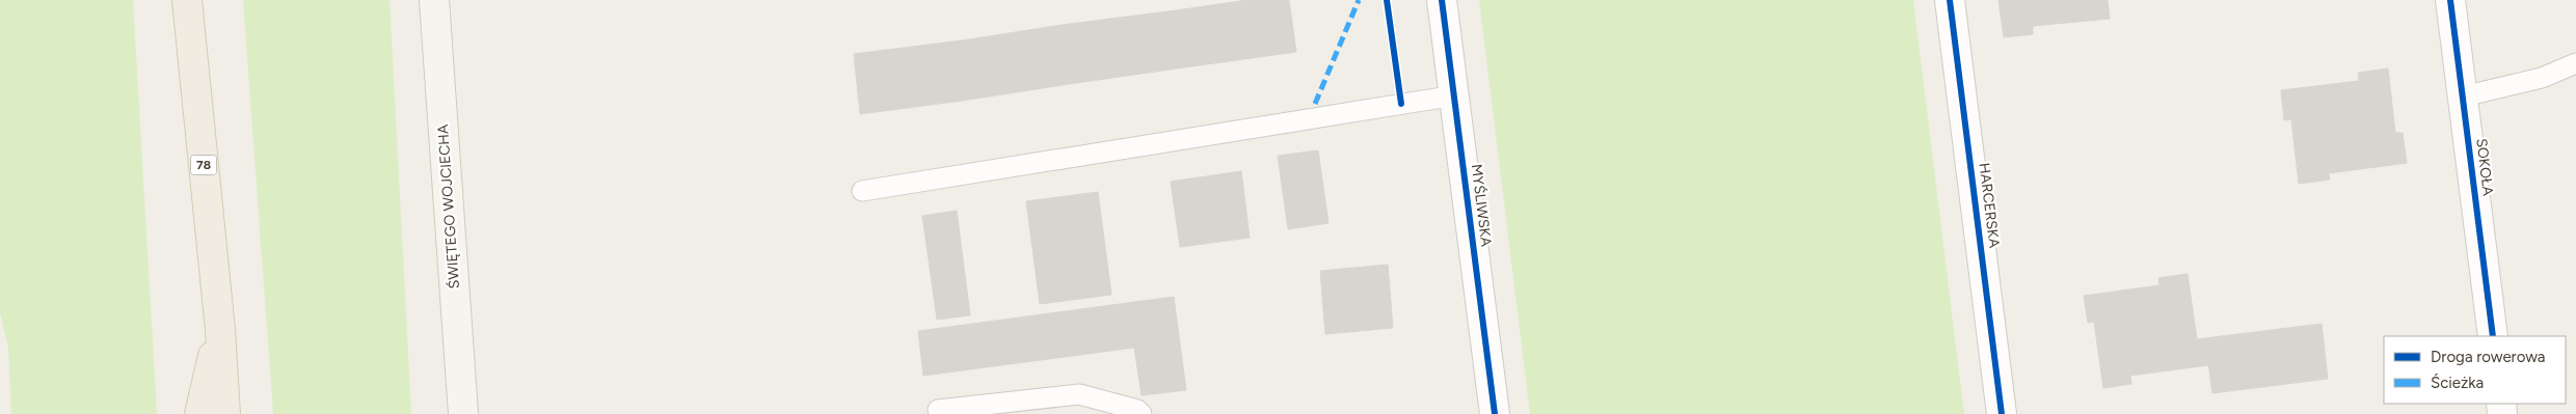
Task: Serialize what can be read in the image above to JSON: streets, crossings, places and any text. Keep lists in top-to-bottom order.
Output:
{
  "streets": {
    "main road": ["78", "ŚWIĘTEGO WOJCIECHA"],
    "street": ["SOKOŁA", "MYŚLIWSKA", "HARCERSKA"]
  },
  "legend": ["Droga rowerowa", "Ścieżka"]
}
